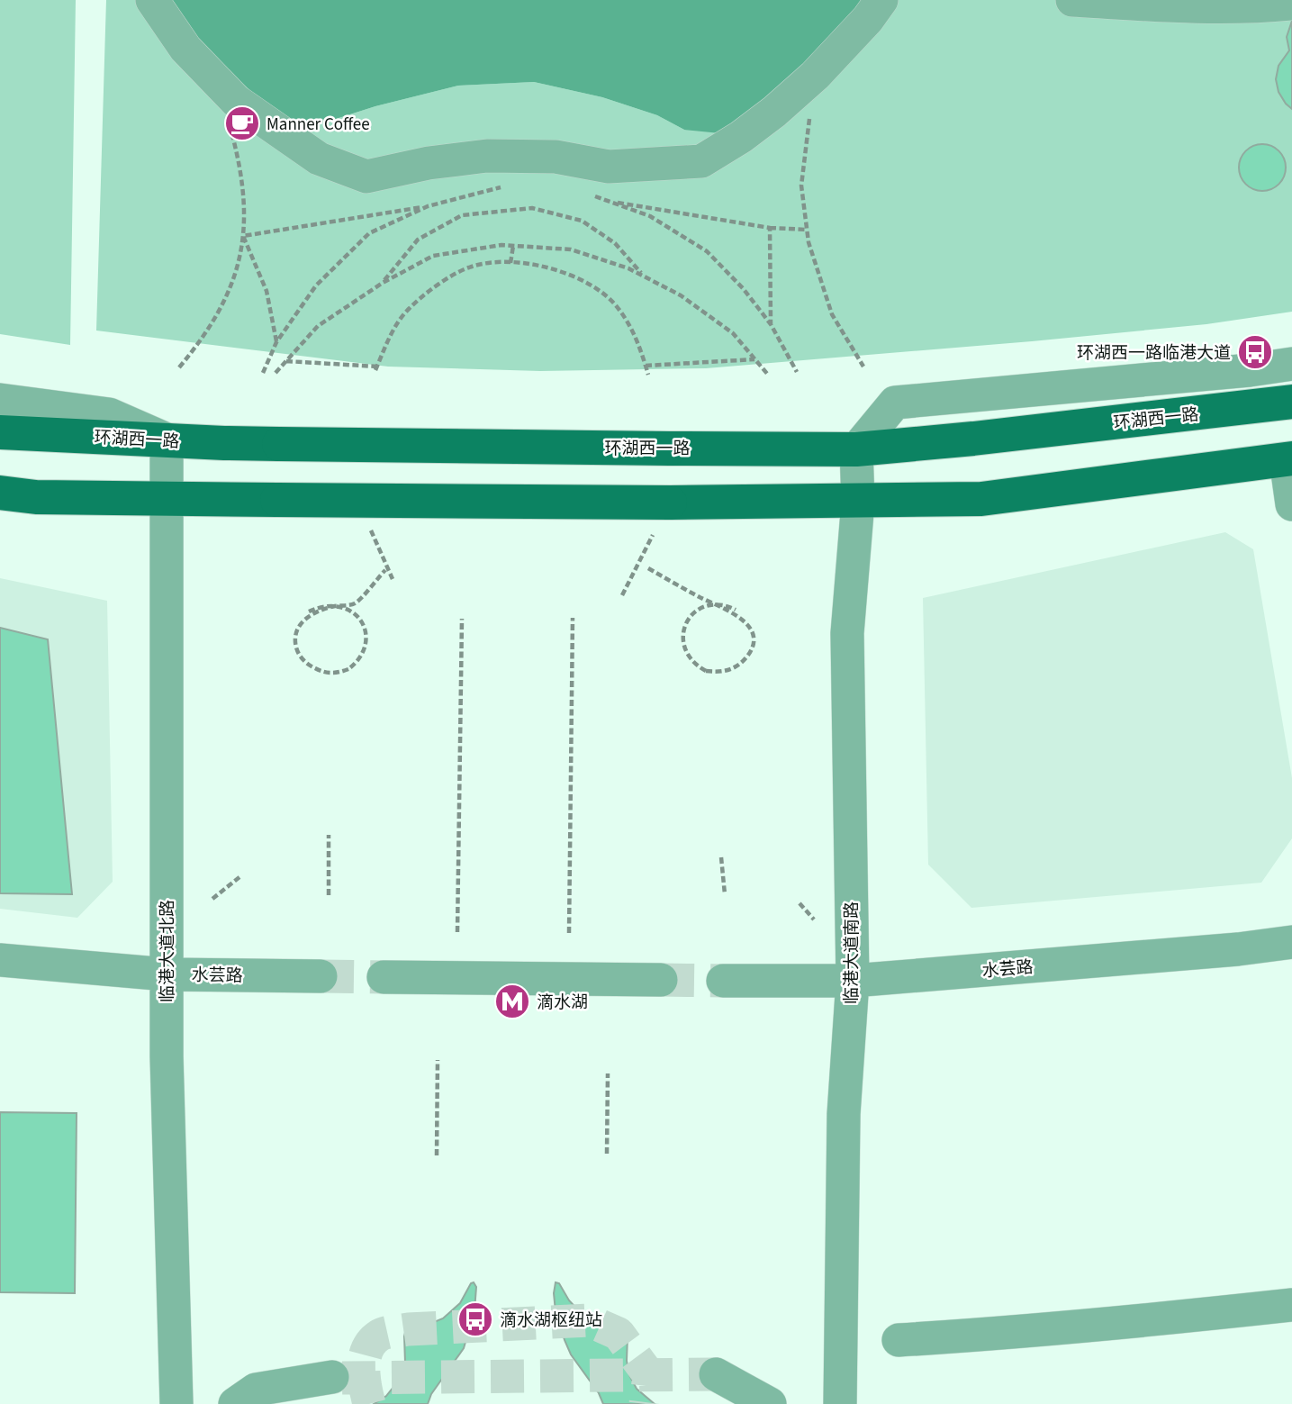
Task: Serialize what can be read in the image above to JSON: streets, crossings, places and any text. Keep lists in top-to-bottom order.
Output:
{
  "streets": {
    "main road": ["环湖西一路"],
    "street": ["临港大道北路", "临港大道南路", "水芸路"]
  },
  "crossings": [
    ["环湖西一路", "临港大道北路"],
    ["环湖西一路", "临港大道南路"],
    ["临港大道北路", "水芸路"],
    ["临港大道南路", "水芸路"]
  ],
  "places": {
    "cafe": ["Manner Coffee"],
    "bus stop": ["环湖西一路临港大道", "滴水湖枢纽站"],
    "metro station": ["滴水湖"]
  }
}
